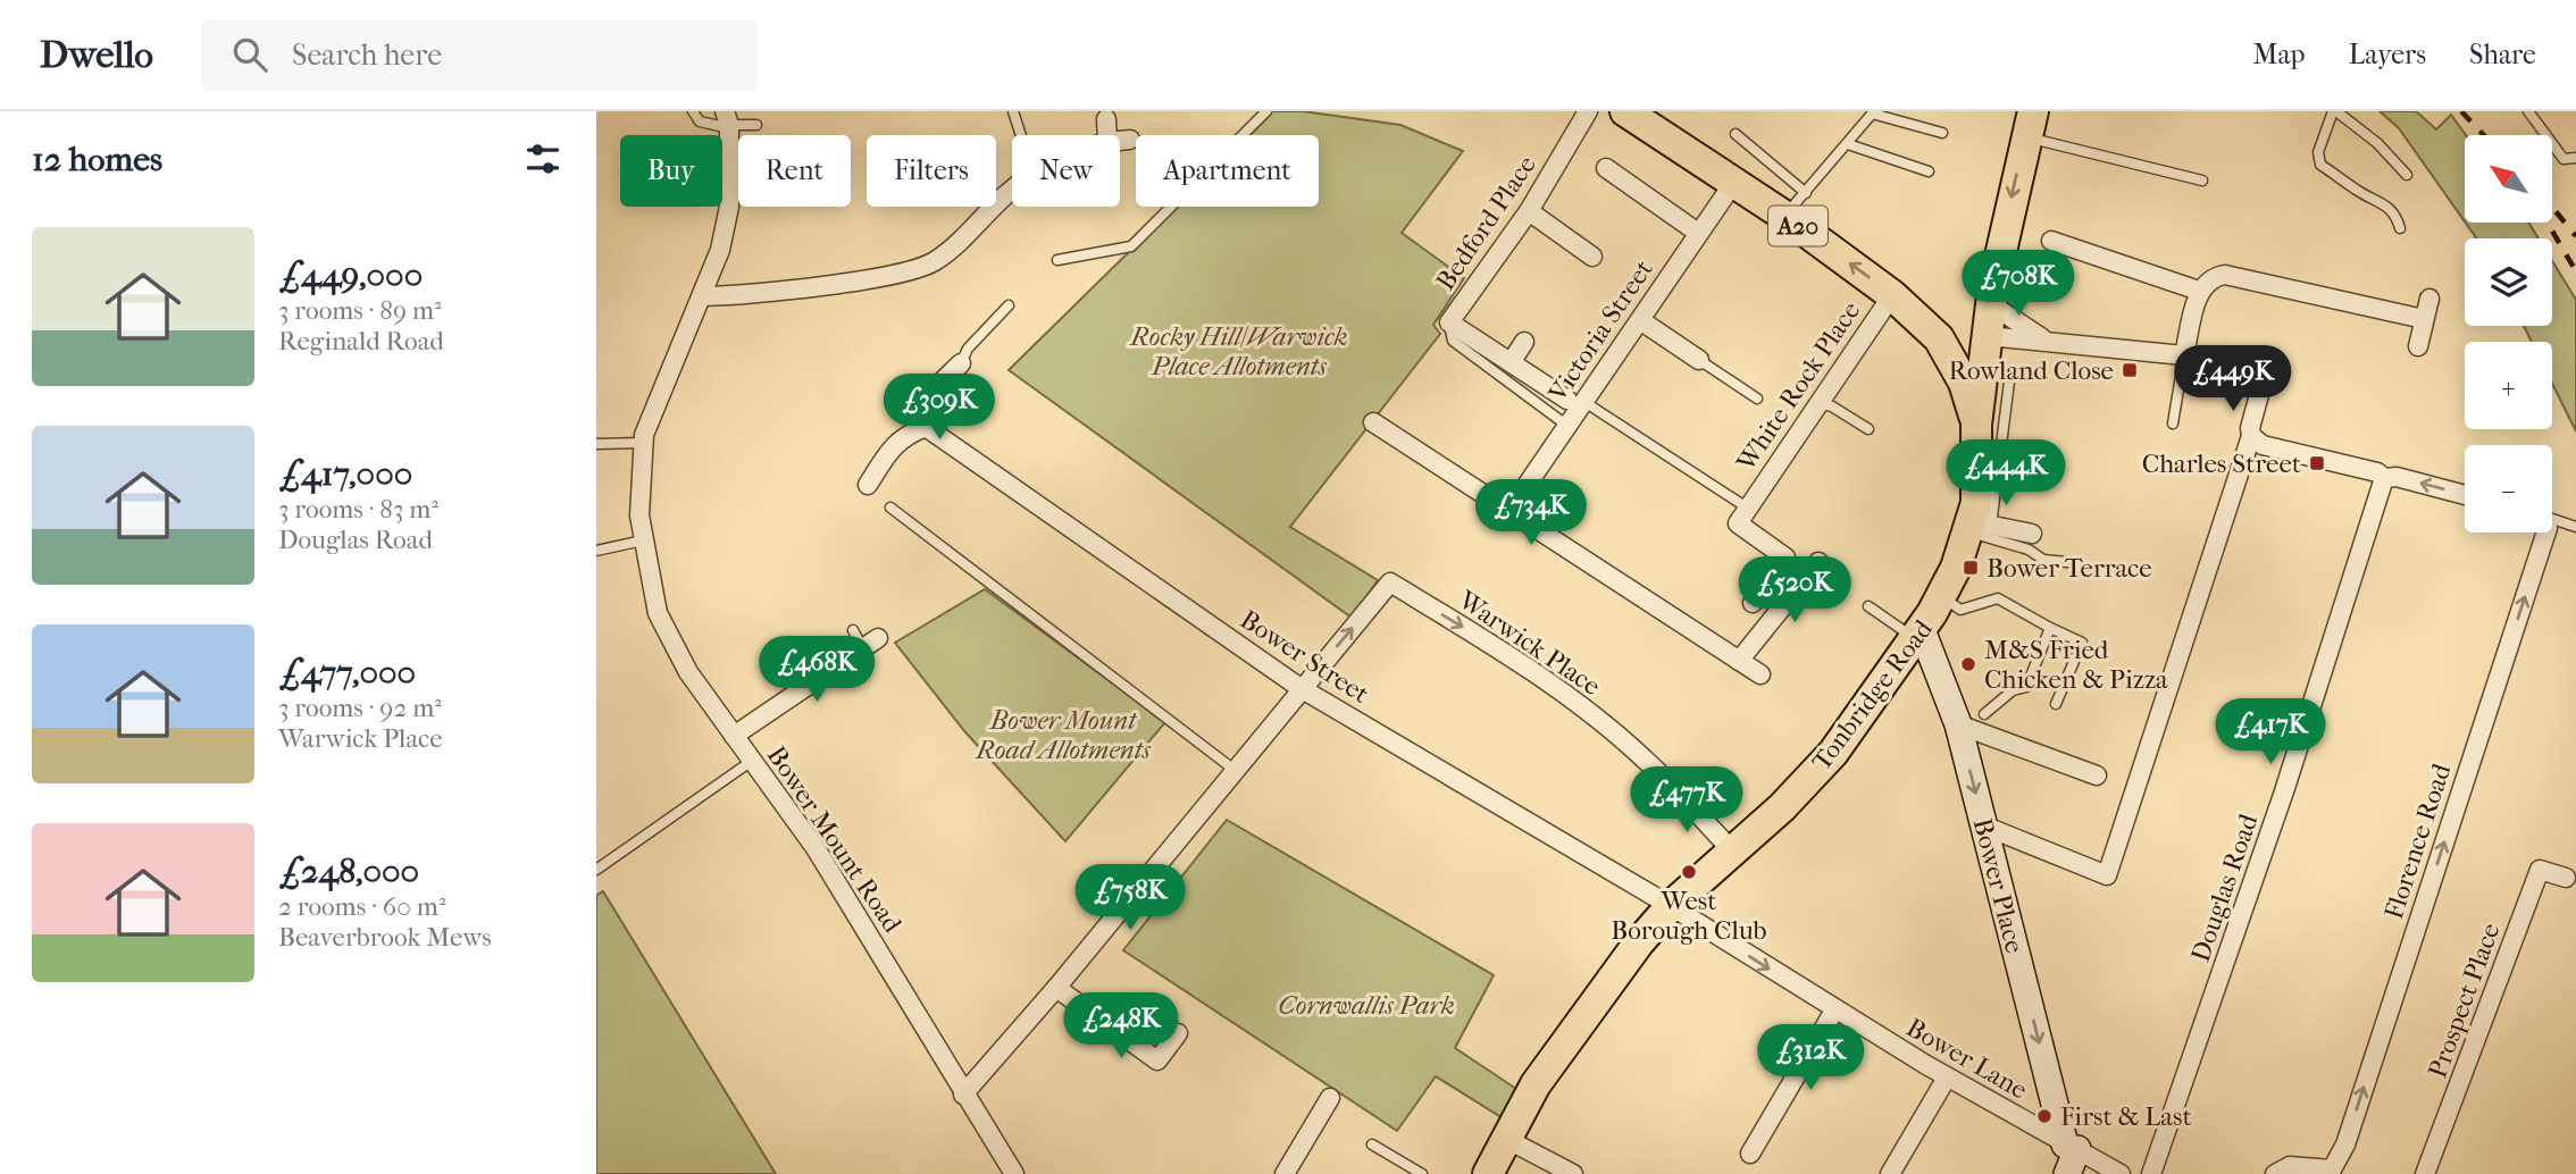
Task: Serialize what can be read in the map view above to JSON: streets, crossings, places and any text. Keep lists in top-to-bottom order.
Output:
{
  "streets": {
    "main road": ["A20", "Tonbridge Road"],
    "street": [
      "Bedford Place",
      "Victoria Street",
      "White Rock Place",
      "Warwick Place",
      "Bower Street",
      "Bower Mount Road",
      "Florence Road",
      "Bower Place",
      "Douglas Road",
      "Prospect Place",
      "Bower Lane"
    ]
  },
  "crossings": [
    ["A20", "Victoria Street"],
    ["A20", "White Rock Place"],
    ["Warwick Place", "Bower Street"],
    ["Warwick Place", "Tonbridge Road"],
    ["Bower Street", "Tonbridge Road"],
    ["Bower Street", "Bower Lane"],
    ["Tonbridge Road", "Bower Place"],
    ["Tonbridge Road", "Bower Lane"],
    ["Bower Place", "Bower Lane"]
  ],
  "one_way": ["Florence Road", "Bower Place", "Bower Lane"],
  "parks": ["Rocky Hill/Warwick Place Allotments", "Bower Mount Road Allotments", "Cornwallis Park"],
  "places": {
    "transit": ["Rowland Close", "Charles Street", "Bower Terrace"],
    "other": ["M&S Fried Chicken & Pizza", "West Borough Club", "First & Last"]
  },
  "north": "top left",
  "page": {
    "header": "Dwello",
    "search": "Search here",
    "nav": ["Map", "Layers", "Share"],
    "heading": "12 homes",
    "map_buttons": ["+", "−"],
    "chip": [
      "Buy",
      "Rent",
      "Filters",
      "New",
      "Apartment"
    ],
    "list": [
      {
        "name": "£449,000",
        "note": "3 rooms · 89 m² · Reginald Road"
      },
      {
        "name": "£417,000",
        "note": "3 rooms · 83 m² · Douglas Road"
      },
      {
        "name": "£477,000",
        "note": "3 rooms · 92 m² · Warwick Place"
      },
      {
        "name": "£248,000",
        "note": "2 rooms · 60 m² · Beaverbrook Mews"
      }
    ],
    "price": [
      "£708K",
      "£449K",
      "£309K",
      "£444K",
      "£734K",
      "£520K",
      "£468K",
      "£417K",
      "£477K",
      "£758K",
      "£248K",
      "£312K"
    ]
  }
}
